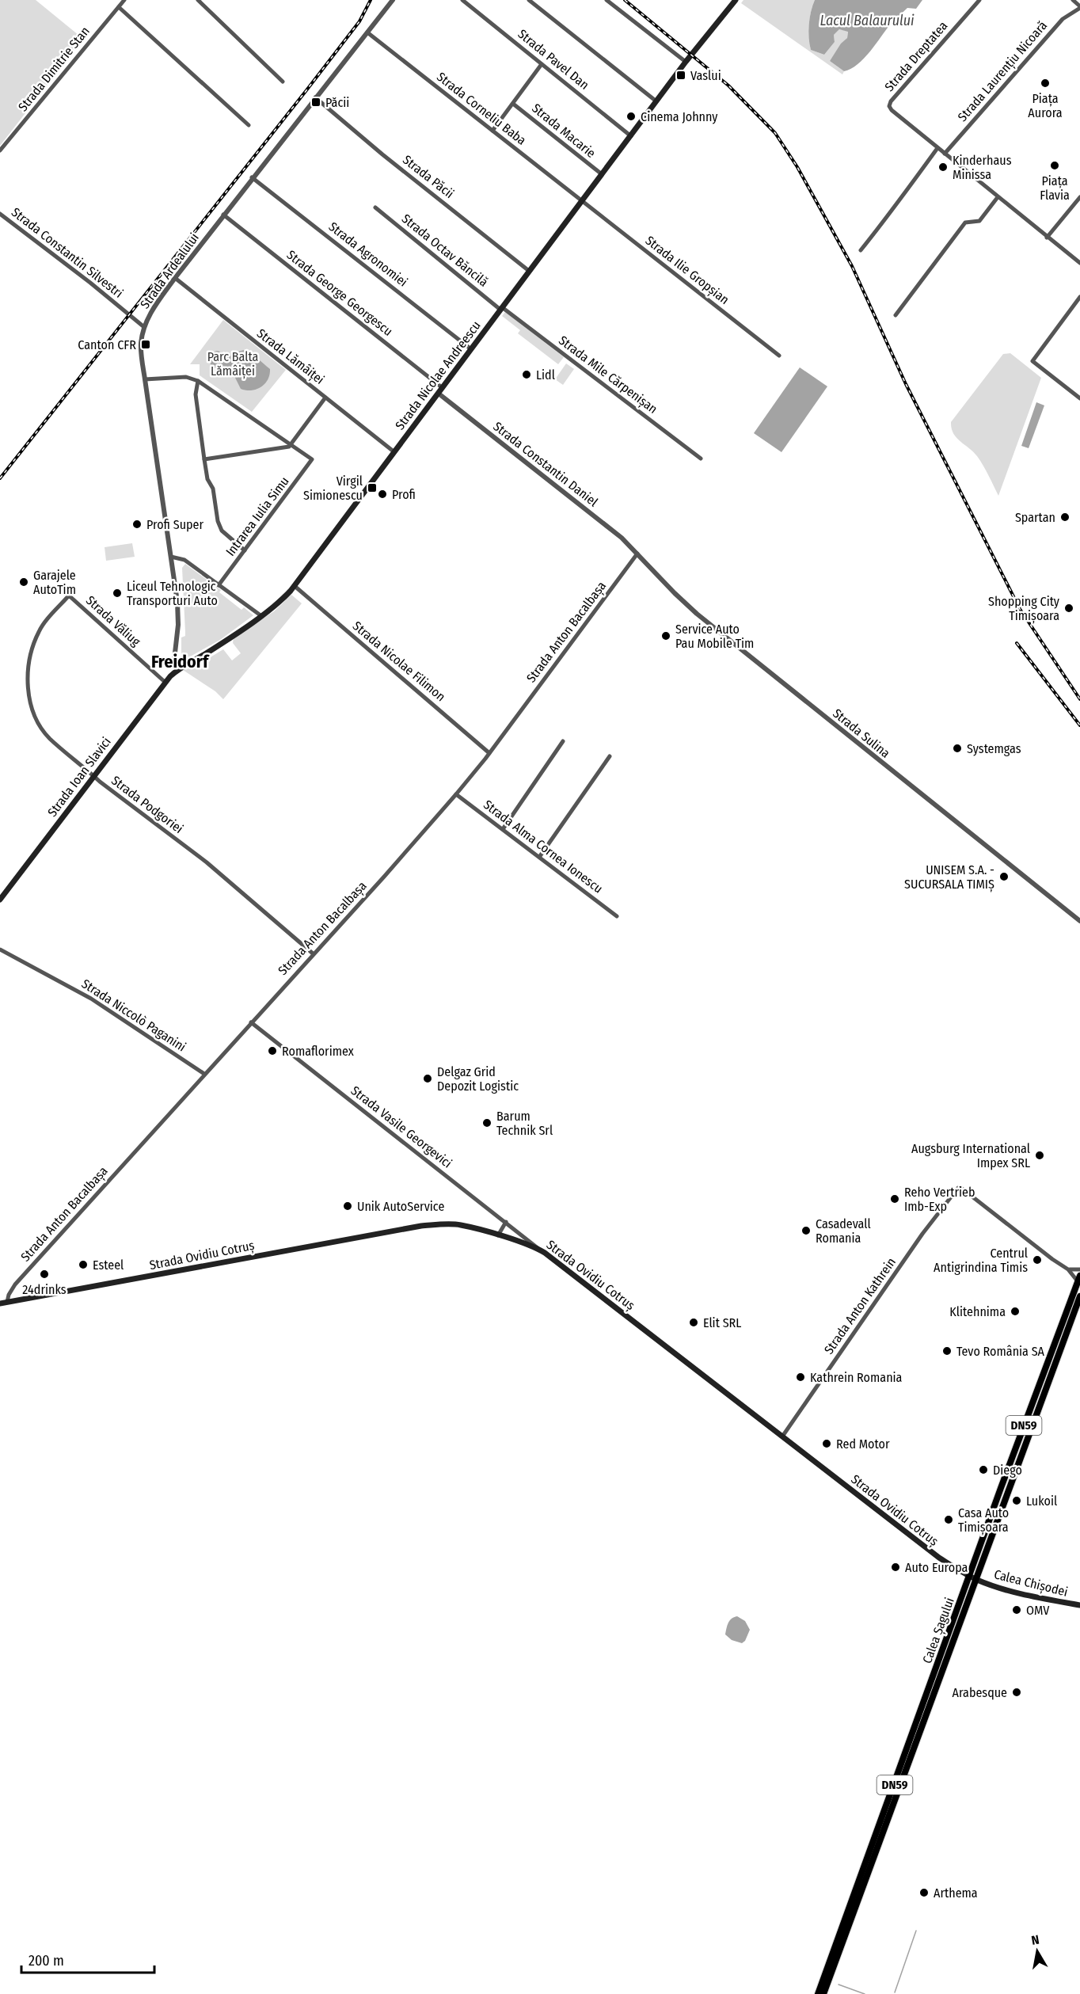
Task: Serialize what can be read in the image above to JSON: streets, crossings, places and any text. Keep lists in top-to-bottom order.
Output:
{
  "streets": {
    "main road": [
      "Strada Nicolae Andreescu",
      "Strada Ioan Slavici",
      "Strada Ovidiu Cotruș",
      "DN59",
      "Calea Chișodei",
      "Calea Șagului"
    ],
    "street": [
      "Strada Dreptatea",
      "Strada Pavel Dan",
      "Strada Dimitrie Stan",
      "Strada Laurențiu Nicoară",
      "Strada Corneliu Baba",
      "Strada Macarie",
      "Strada Păcii",
      "Strada Octav Băncilă",
      "Strada Constantin Silvestri",
      "Strada Agronomiei",
      "Strada Ilie Gropșian",
      "Strada Ardealului",
      "Strada George Georgescu",
      "Strada Lămâiței",
      "Strada Mile Cărpenișan",
      "Strada Constantin Daniel",
      "Intrarea Iulia Simu",
      "Strada Văliug",
      "Strada Anton Bacalbașa",
      "Strada Nicolae Filimon",
      "Strada Sulina",
      "Strada Podgoriei",
      "Strada Alma Cornea Ionescu",
      "Strada Niccolò Paganini",
      "Strada Vasile Georgevici",
      "Strada Anton Kathrein"
    ]
  },
  "crossings": [
    ["Strada Pavel Dan", "Strada Nicolae Andreescu"],
    ["Strada Corneliu Baba", "Strada Ilie Gropșian"],
    ["Strada Corneliu Baba", "Strada Ardealului"],
    ["Strada Corneliu Baba", "Strada Nicolae Andreescu"],
    ["Strada Macarie", "Strada Nicolae Andreescu"],
    ["Strada Păcii", "Strada Ardealului"],
    ["Strada Păcii", "Strada Nicolae Andreescu"],
    ["Strada Octav Băncilă", "Strada Mile Cărpenișan"],
    ["Strada Octav Băncilă", "Strada Nicolae Andreescu"],
    ["Strada Constantin Silvestri", "Strada Ardealului"],
    ["Strada Agronomiei", "Strada Ardealului"],
    ["Strada Agronomiei", "Strada Nicolae Andreescu"],
    ["Strada Ilie Gropșian", "Strada Nicolae Andreescu"],
    ["Strada Ardealului", "Strada George Georgescu"],
    ["Strada Ardealului", "Strada Lămâiței"],
    ["Strada Ardealului", "Strada Nicolae Andreescu"],
    ["Strada Ardealului", "Strada Ioan Slavici"],
    ["Strada George Georgescu", "Strada Nicolae Andreescu"],
    ["Strada Lămâiței", "Strada Nicolae Andreescu"],
    ["Strada Mile Cărpenișan", "Strada Nicolae Andreescu"],
    ["Strada Nicolae Andreescu", "Strada Constantin Daniel"],
    ["Strada Nicolae Andreescu", "Strada Nicolae Filimon"],
    ["Strada Nicolae Andreescu", "Strada Ioan Slavici"],
    ["Strada Constantin Daniel", "Strada Anton Bacalbașa"],
    ["Strada Constantin Daniel", "Strada Sulina"],
    ["Strada Văliug", "Strada Ioan Slavici"],
    ["Strada Văliug", "Strada Podgoriei"],
    ["Strada Anton Bacalbașa", "Strada Nicolae Filimon"],
    ["Strada Anton Bacalbașa", "Strada Sulina"],
    ["Strada Anton Bacalbașa", "Strada Podgoriei"],
    ["Strada Anton Bacalbașa", "Strada Alma Cornea Ionescu"],
    ["Strada Anton Bacalbașa", "Strada Niccolò Paganini"],
    ["Strada Anton Bacalbașa", "Strada Vasile Georgevici"],
    ["Strada Anton Bacalbașa", "Strada Ovidiu Cotruș"],
    ["Strada Ioan Slavici", "Strada Podgoriei"],
    ["Strada Vasile Georgevici", "Strada Ovidiu Cotruș"],
    ["Strada Ovidiu Cotruș", "Strada Anton Kathrein"],
    ["Strada Ovidiu Cotruș", "Calea Chișodei"],
    ["Strada Ovidiu Cotruș", "Calea Șagului"],
    ["Calea Chișodei", "Calea Șagului"]
  ],
  "districts": ["Freidorf"],
  "water": ["Lacul Balaurului"],
  "parks": ["Parc Balta Lămâiței"],
  "places": {
    "transit": [
      "Vaslui",
      "Păcii",
      "Canton CFR",
      "Virgil Simionescu"
    ],
    "other": [
      "Piața Aurora",
      "Cinema Johnny",
      "Piața Flavia",
      "Kinderhaus Minissa",
      "Lidl",
      "Profi",
      "Spartan",
      "Profi Super",
      "Garajele AutoTim",
      "Liceul Tehnologic Transporturi Auto",
      "Shopping City Timișoara",
      "Service Auto Pau Mobile Tim",
      "Systemgas",
      "UNISEM S.A. - SUCURSALA TIMIȘ",
      "Romaflorimex",
      "Delgaz Grid Depozit Logistic",
      "Barum Technik Srl",
      "Augsburg International Impex SRL",
      "Reho Vertrieb Imb-Exp",
      "Unik AutoService",
      "Casadevall Romania",
      "Centrul Antigrindina Timis",
      "Esteel",
      "24drinks",
      "Klitehnima",
      "Elit SRL",
      "Tevo România SA",
      "Kathrein Romania",
      "Red Motor",
      "Diego",
      "Lukoil",
      "Casa Auto Timișoara",
      "Auto Europa",
      "OMV",
      "Arabesque",
      "Arthema"
    ]
  },
  "scale_bar": "200 m",
  "north": "top"
}
